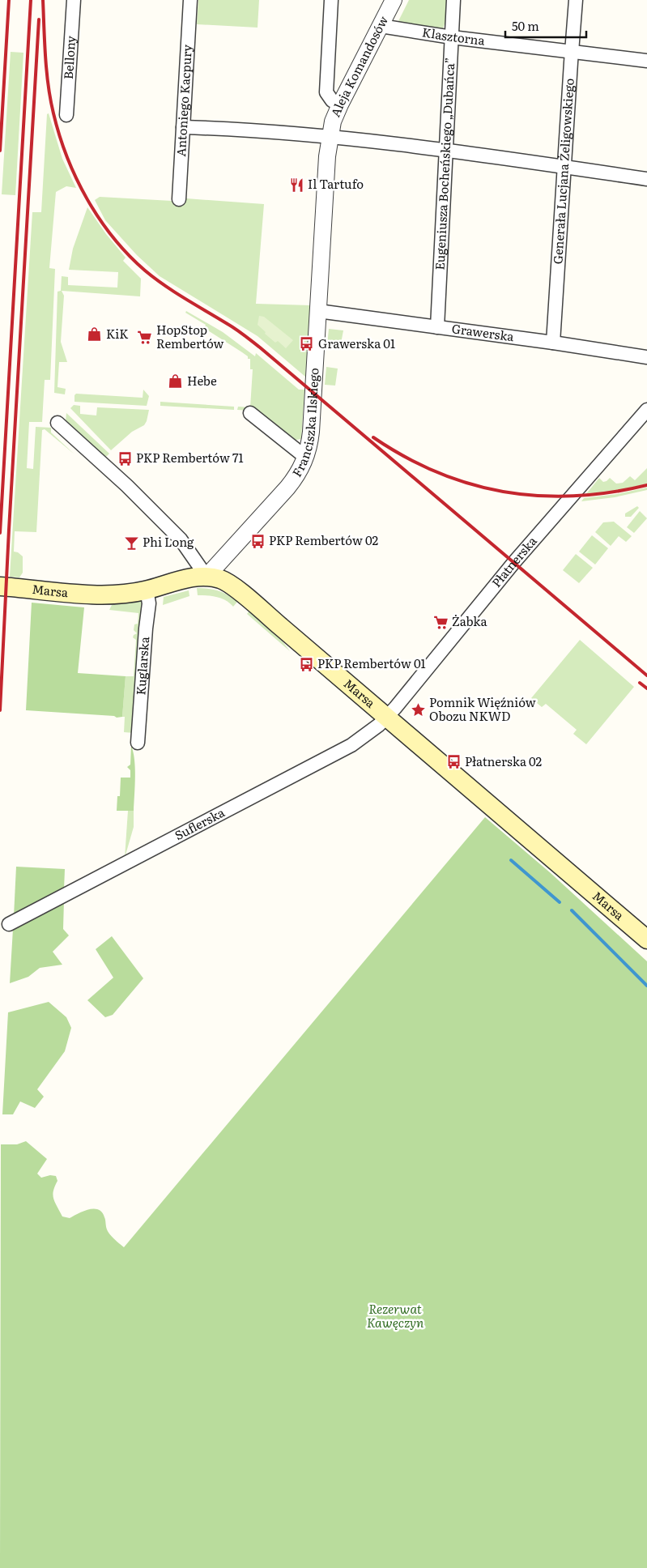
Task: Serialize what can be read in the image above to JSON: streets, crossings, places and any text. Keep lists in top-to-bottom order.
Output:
{
  "streets": {
    "main road": ["Marsa"],
    "street": [
      "Klasztorna",
      "Bellony",
      "Aleja Komandosów",
      "Antoniego Kacpury",
      "Eugeniusza Bocheńskiego „Dubańca”",
      "Generała Lucjana Żeligowskiego",
      "Grawerska",
      "Franciszka Ilskiego",
      "Płatnerska",
      "Kuglarska",
      "Suflerska"
    ]
  },
  "crossings": [
    ["Klasztorna", "Aleja Komandosów"],
    ["Klasztorna", "Eugeniusza Bocheńskiego „Dubańca”"],
    ["Klasztorna", "Generała Lucjana Żeligowskiego"],
    ["Aleja Komandosów", "Franciszka Ilskiego"],
    ["Eugeniusza Bocheńskiego „Dubańca”", "Grawerska"],
    ["Generała Lucjana Żeligowskiego", "Grawerska"],
    ["Grawerska", "Franciszka Ilskiego"],
    ["Franciszka Ilskiego", "Marsa"],
    ["Płatnerska", "Marsa"],
    ["Płatnerska", "Suflerska"],
    ["Marsa", "Kuglarska"],
    ["Marsa", "Suflerska"]
  ],
  "parks": ["Rezerwat Kawęczyn"],
  "places": {
    "restaurant": ["Il Tartufo"],
    "shop": ["KiK", "Hebe"],
    "supermarket": ["HopStop Rembertów", "Żabka"],
    "bus stop": [
      "Grawerska 01",
      "PKP Rembertów 71",
      "PKP Rembertów 02",
      "PKP Rembertów 01",
      "Płatnerska 02"
    ],
    "bar": ["Phi Long"],
    "place": ["Pomnik Więźniów Obozu NKWD"]
  },
  "scale_bar": "50 m"
}
